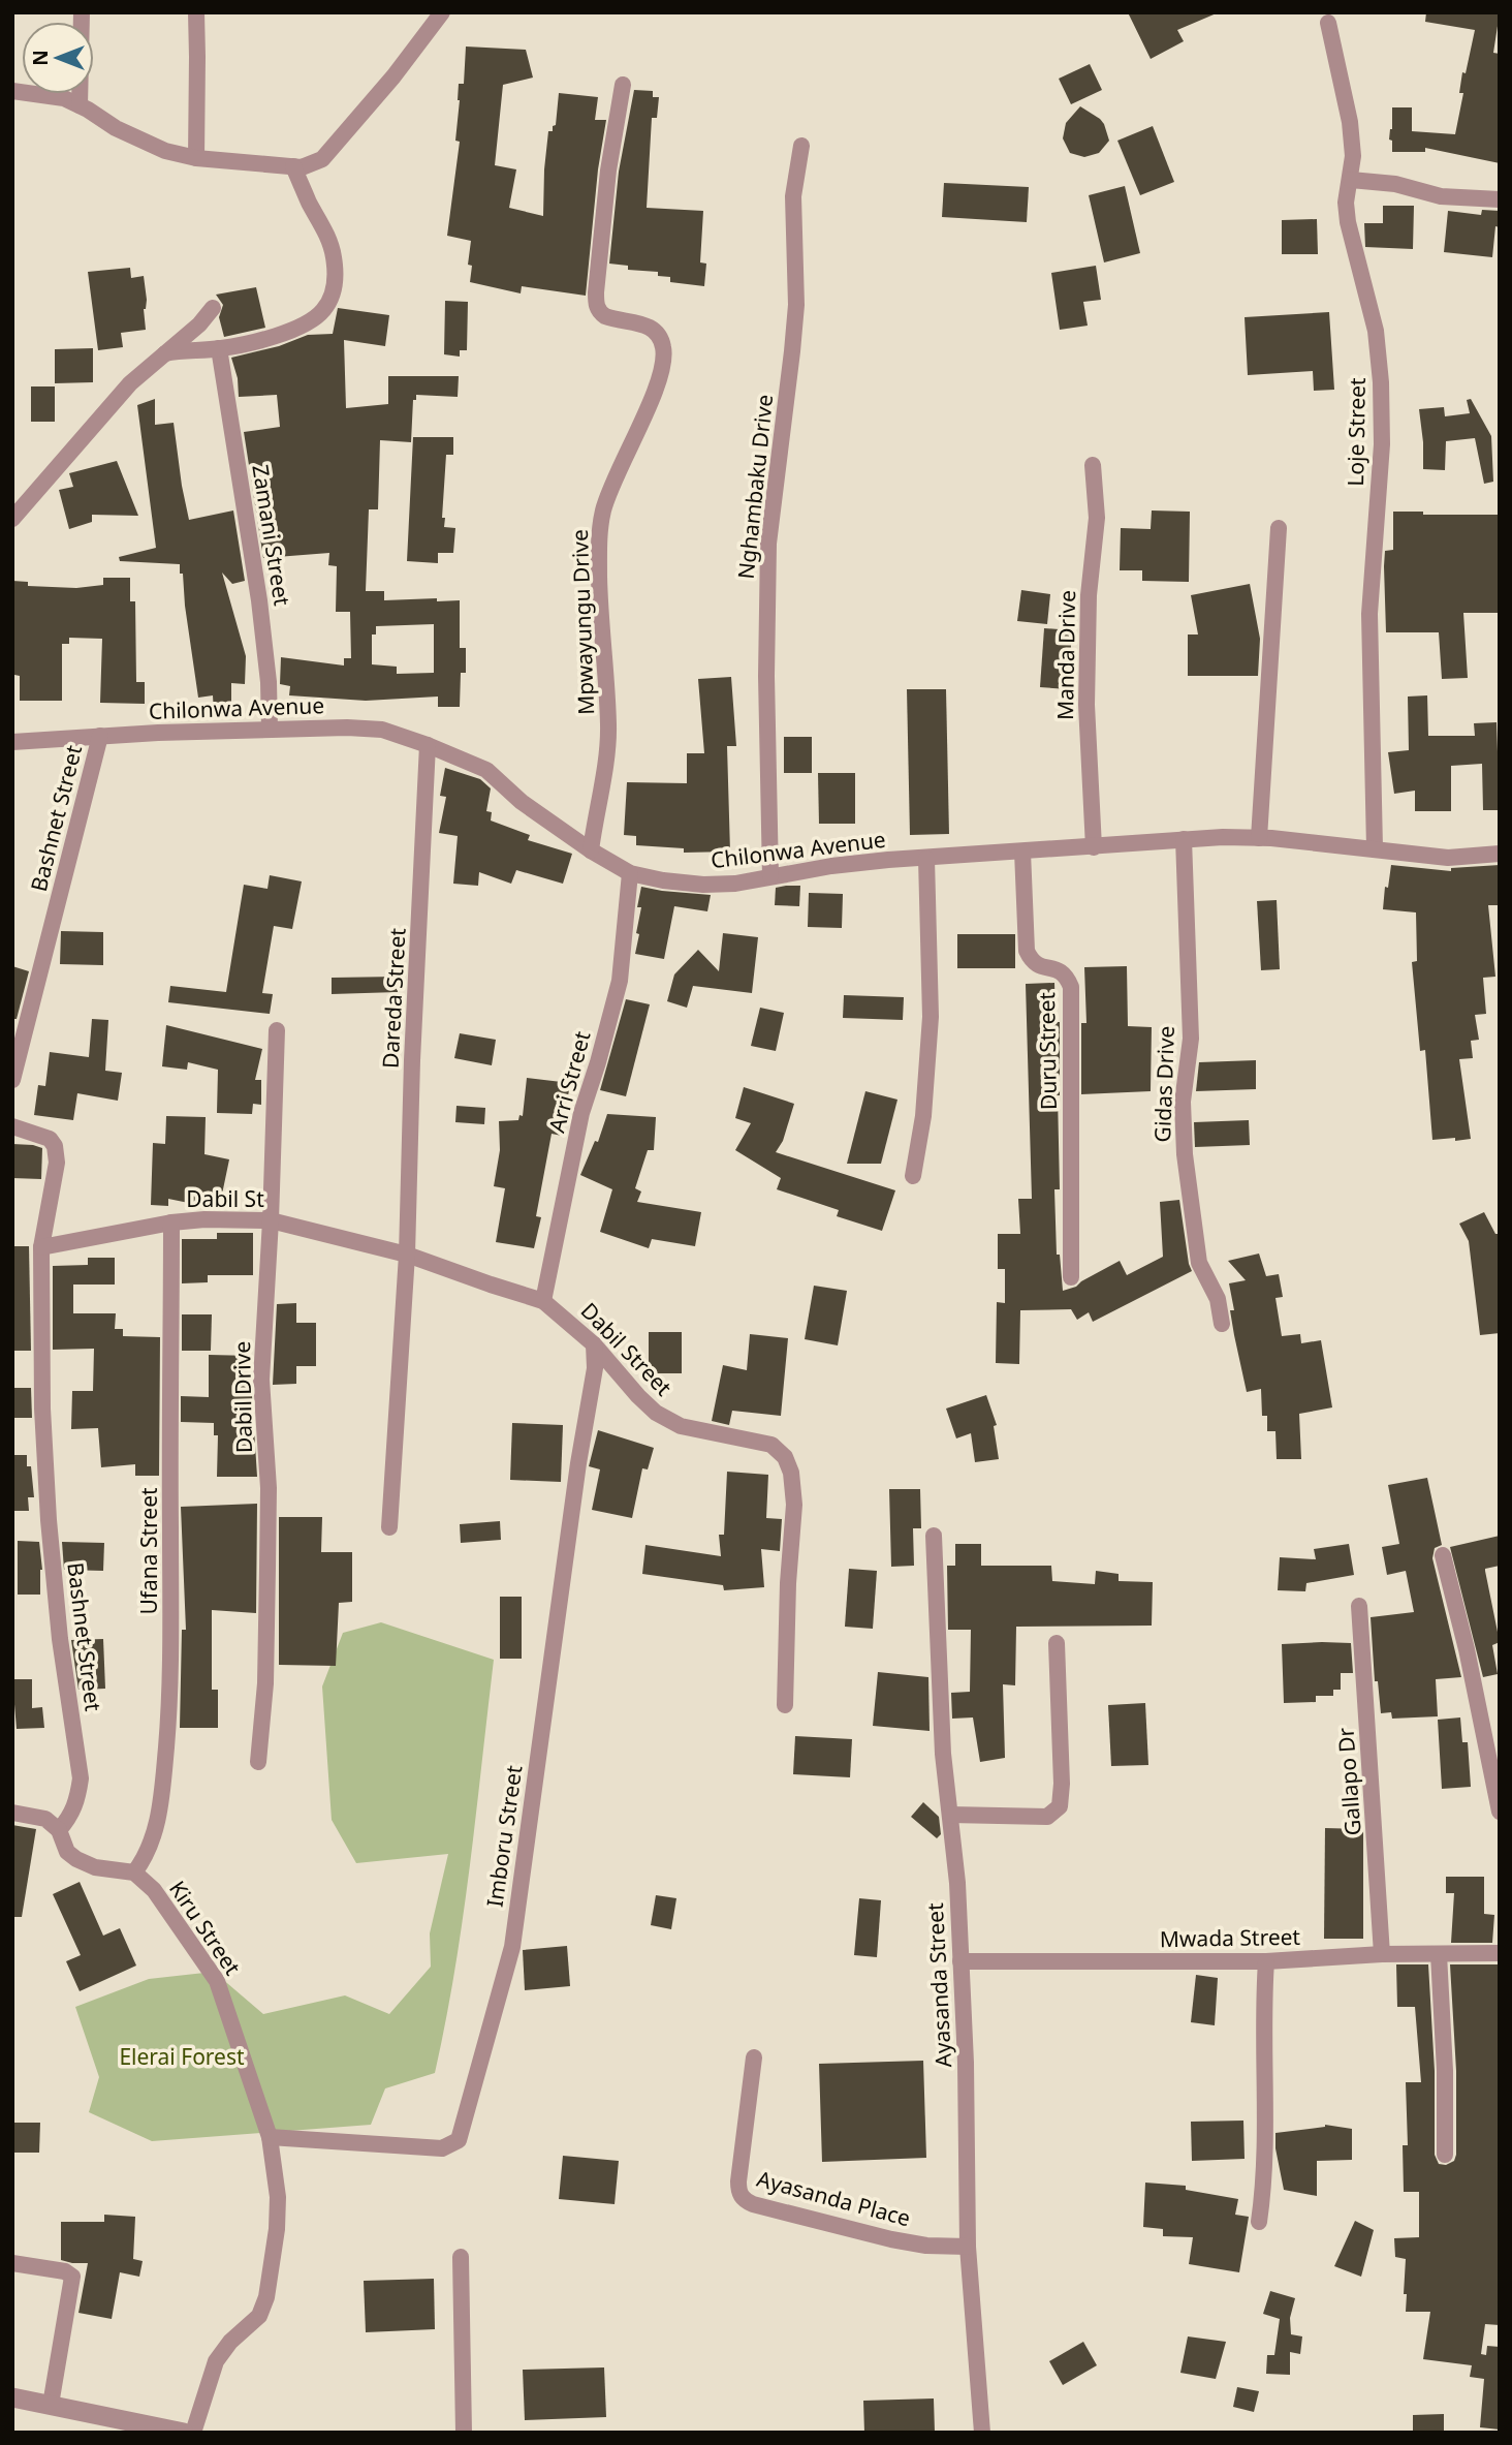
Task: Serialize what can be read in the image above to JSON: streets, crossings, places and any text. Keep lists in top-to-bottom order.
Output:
{
  "streets": {
    "street": [
      "Loje Street",
      "Nghambaku Drive",
      "Zamani Street",
      "Mpwayungu Drive",
      "Manda Drive",
      "Chilonwa Avenue",
      "Bashnet Street",
      "Dareda Street",
      "Duru Street",
      "Arri Street",
      "Gidas Drive",
      "Dabil St",
      "Dabil Street",
      "Dabil Drive",
      "Ufana Street",
      "Gallapo Dr",
      "Imboru Street",
      "Kiru Street",
      "Mwada Street",
      "Ayasanda Street",
      "Ayasanda Place"
    ]
  },
  "crossings": [
    ["Loje Street", "Chilonwa Avenue"],
    ["Nghambaku Drive", "Chilonwa Avenue"],
    ["Zamani Street", "Chilonwa Avenue"],
    ["Mpwayungu Drive", "Chilonwa Avenue"],
    ["Manda Drive", "Chilonwa Avenue"],
    ["Chilonwa Avenue", "Bashnet Street"],
    ["Chilonwa Avenue", "Dareda Street"],
    ["Chilonwa Avenue", "Duru Street"],
    ["Chilonwa Avenue", "Arri Street"],
    ["Chilonwa Avenue", "Gidas Drive"],
    ["Bashnet Street", "Dabil St"],
    ["Dareda Street", "Dabil St"],
    ["Dareda Street", "Dabil Street"],
    ["Arri Street", "Dabil Street"],
    ["Dabil St", "Dabil Street"],
    ["Dabil St", "Dabil Drive"],
    ["Dabil St", "Ufana Street"],
    ["Dabil Street", "Imboru Street"],
    ["Ufana Street", "Kiru Street"],
    ["Gallapo Dr", "Mwada Street"],
    ["Imboru Street", "Kiru Street"],
    ["Mwada Street", "Ayasanda Street"],
    ["Ayasanda Street", "Ayasanda Place"]
  ],
  "parks": ["Elerai Forest"],
  "north": "left"
}
